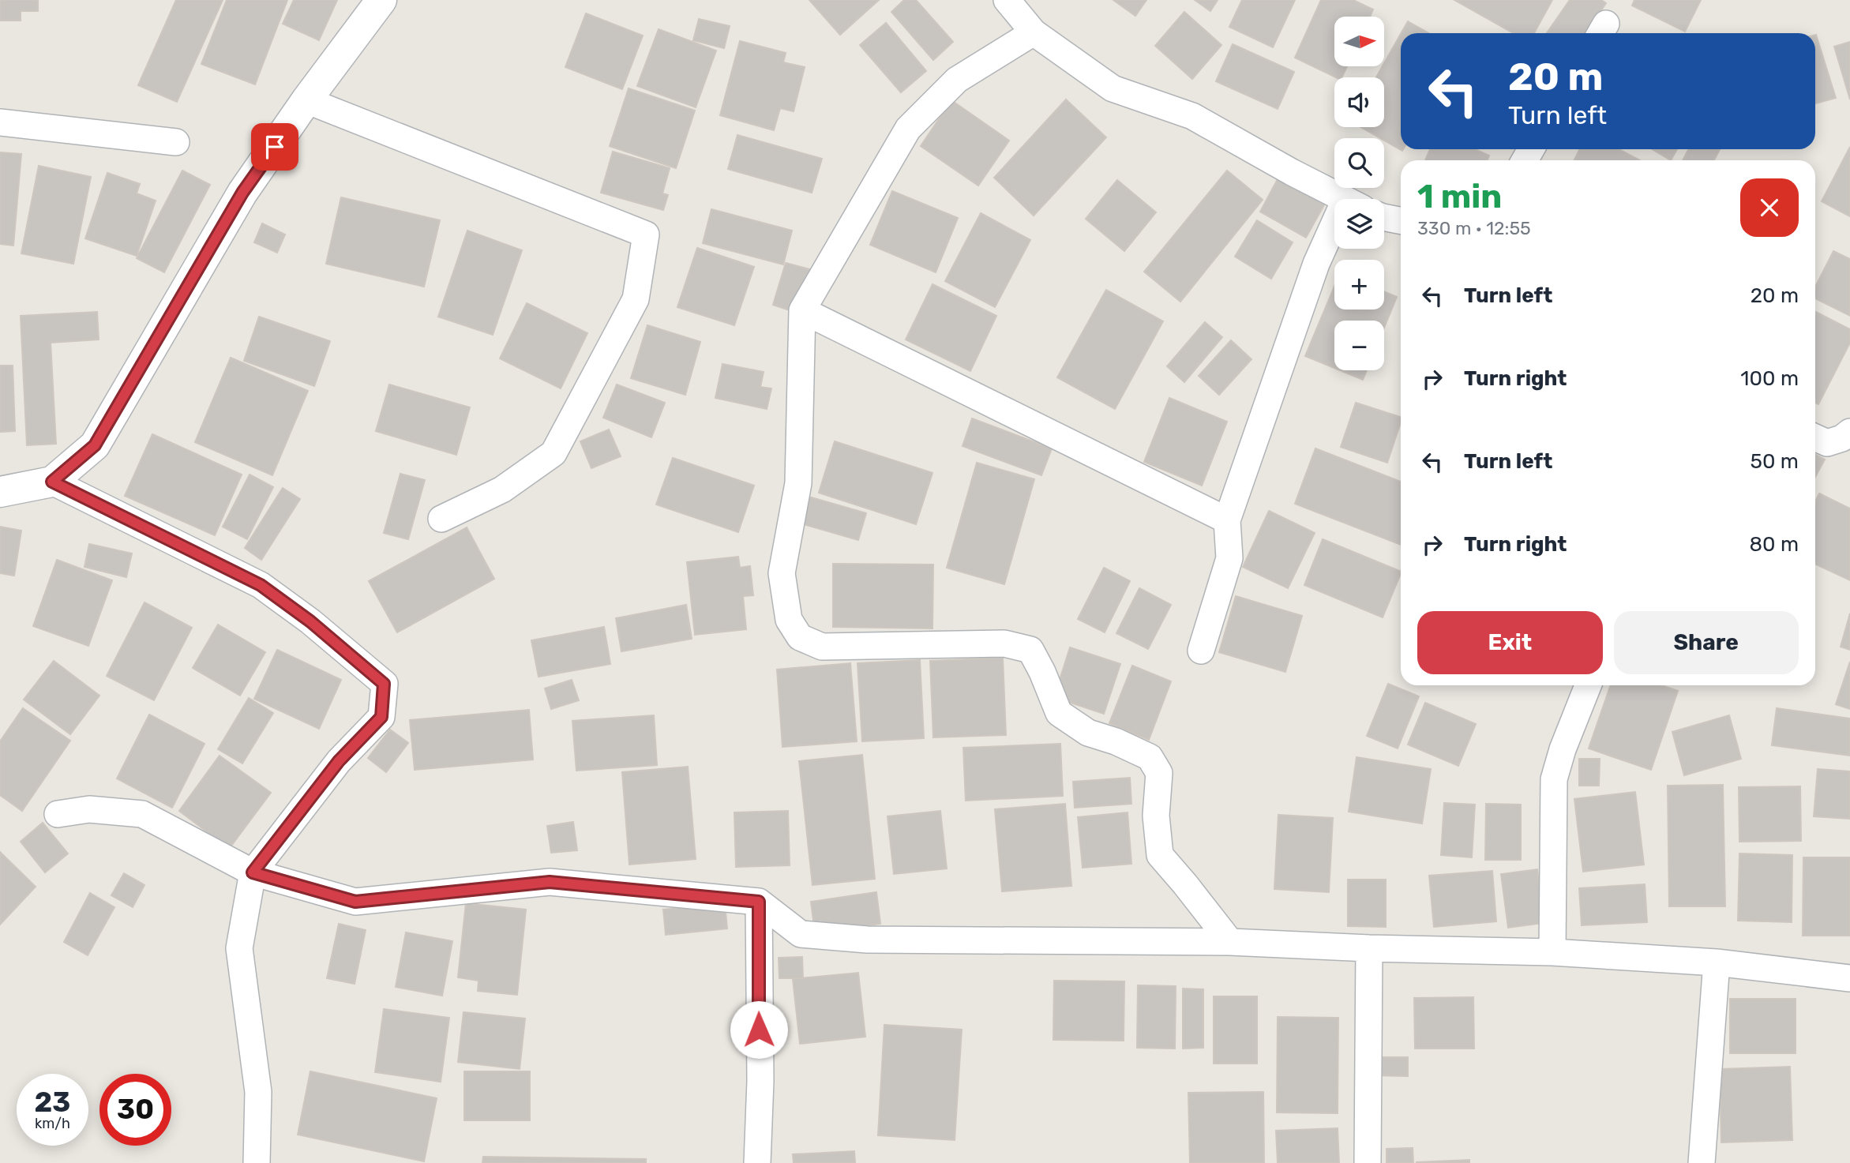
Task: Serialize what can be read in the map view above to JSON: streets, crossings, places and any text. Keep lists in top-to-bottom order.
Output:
{
  "north": "right",
  "page": {
    "map_buttons": ["+", "−"],
    "turn": ["20 m", "Turn left"],
    "heading": ["1 min", "330 m · 12:55"],
    "list": [
      {
        "name": "Turn left",
        "value": "20 m"
      },
      {
        "name": "Turn right",
        "value": "100 m"
      },
      {
        "name": "Turn left",
        "value": "50 m"
      },
      {
        "name": "Turn right",
        "value": "80 m"
      }
    ],
    "buttons": ["Exit", "Share"],
    "speed": "23 km/h",
    "limit": "30"
  }
}
